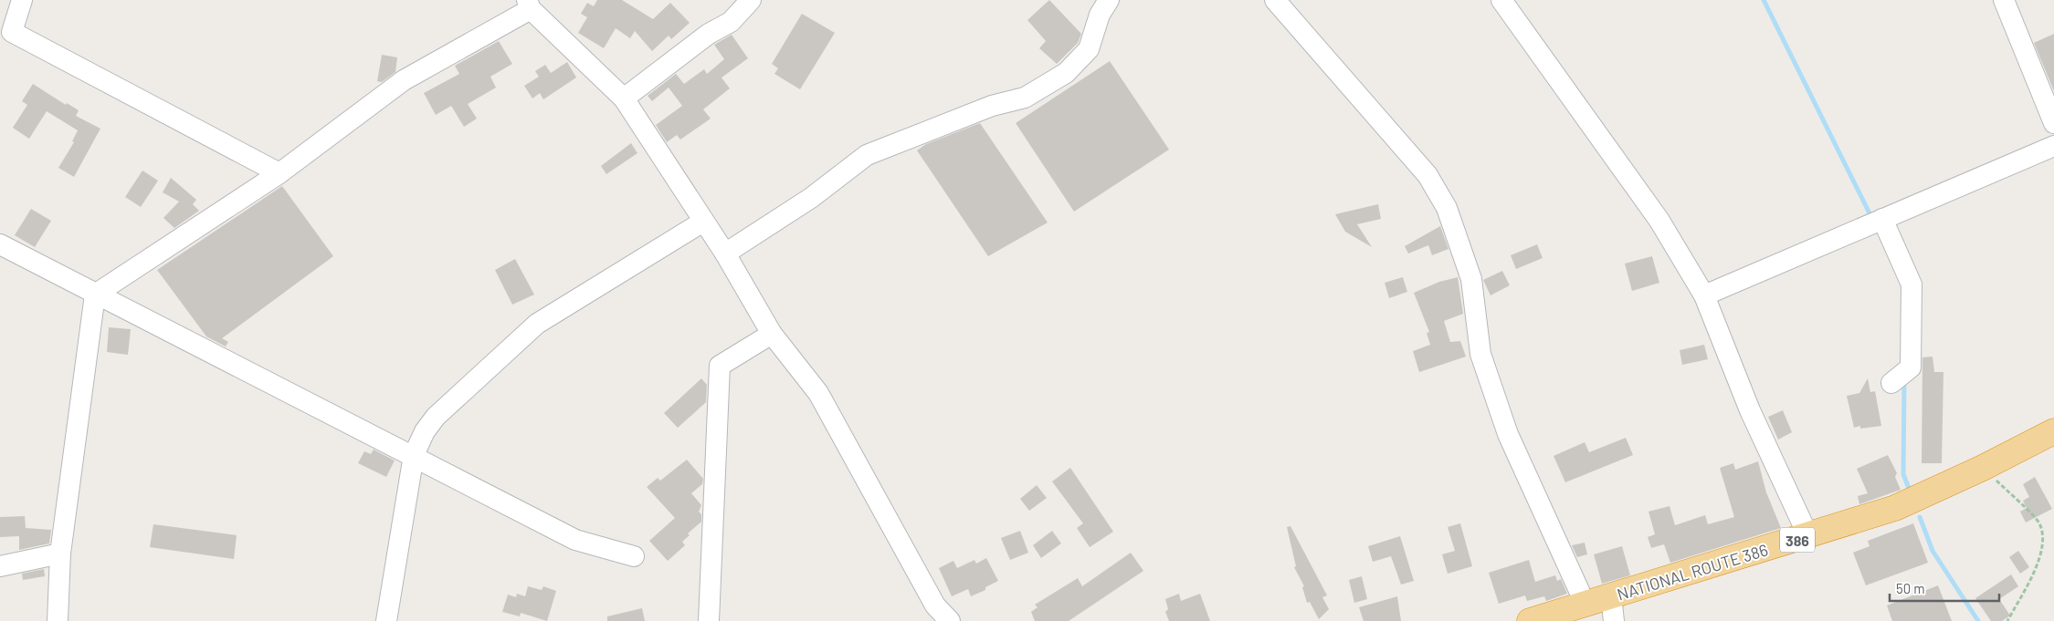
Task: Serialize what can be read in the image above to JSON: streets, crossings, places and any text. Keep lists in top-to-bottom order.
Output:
{
  "streets": {
    "highway": ["386", "NATIONAL ROUTE 386"]
  },
  "scale_bar": "50 m"
}
